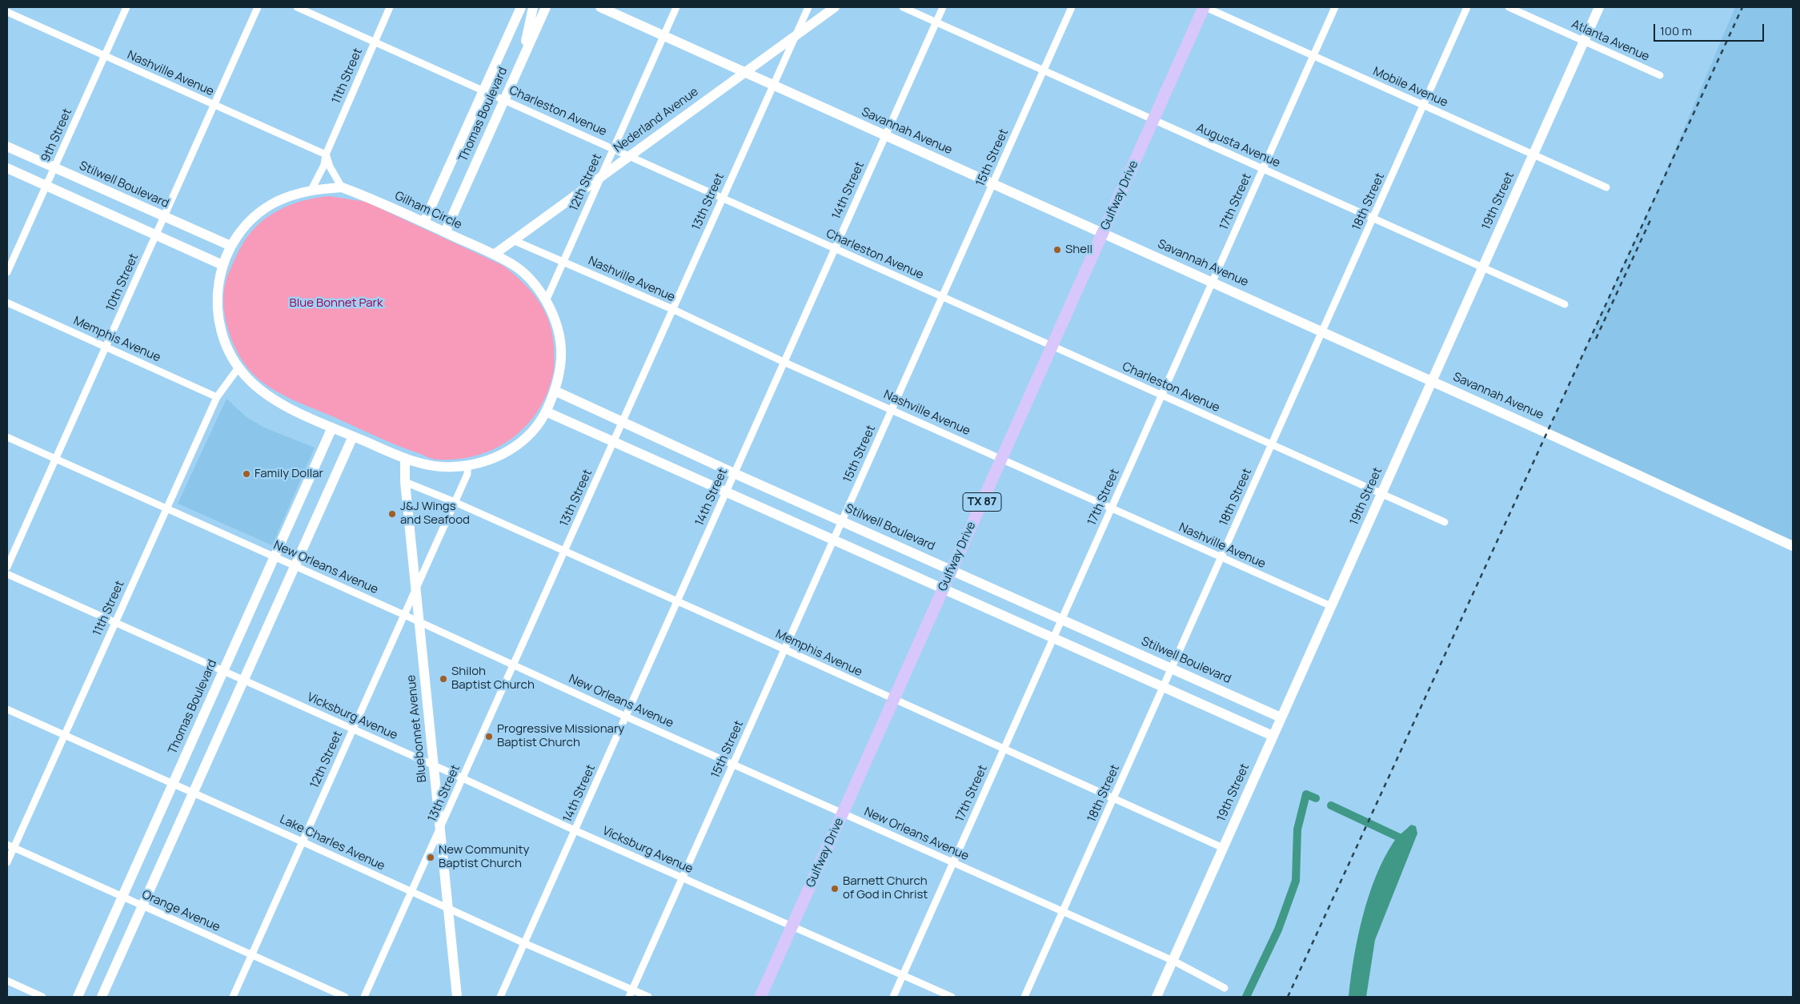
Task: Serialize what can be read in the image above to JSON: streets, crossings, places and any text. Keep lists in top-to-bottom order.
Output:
{
  "streets": {
    "main road": ["Gulfway Drive", "TX 87"],
    "street": [
      "Atlanta Avenue",
      "Nashville Avenue",
      "11th Street",
      "Mobile Avenue",
      "Charleston Avenue",
      "Thomas Boulevard",
      "Nederland Avenue",
      "Savannah Avenue",
      "9th Street",
      "Augusta Avenue",
      "15th Street",
      "12th Street",
      "Stilwell Boulevard",
      "14th Street",
      "19th Street",
      "13th Street",
      "17th Street",
      "18th Street",
      "Gilham Circle",
      "10th Street",
      "Memphis Avenue",
      "New Orleans Avenue",
      "Vicksburg Avenue",
      "Bluebonnet Avenue",
      "Lake Charles Avenue",
      "Orange Avenue"
    ]
  },
  "crossings": [
    ["Atlanta Avenue", "19th Street"],
    ["Nashville Avenue", "11th Street"],
    ["Nashville Avenue", "Nederland Avenue"],
    ["Nashville Avenue", "9th Street"],
    ["Nashville Avenue", "15th Street"],
    ["Nashville Avenue", "12th Street"],
    ["Nashville Avenue", "14th Street"],
    ["Nashville Avenue", "Gulfway Drive"],
    ["Nashville Avenue", "19th Street"],
    ["Nashville Avenue", "13th Street"],
    ["Nashville Avenue", "17th Street"],
    ["Nashville Avenue", "18th Street"],
    ["Nashville Avenue", "10th Street"],
    ["11th Street", "Charleston Avenue"],
    ["11th Street", "Gilham Circle"],
    ["11th Street", "Memphis Avenue"],
    ["11th Street", "New Orleans Avenue"],
    ["11th Street", "Vicksburg Avenue"],
    ["11th Street", "Lake Charles Avenue"],
    ["11th Street", "Orange Avenue"],
    ["Mobile Avenue", "Gulfway Drive"],
    ["Mobile Avenue", "19th Street"],
    ["Mobile Avenue", "17th Street"],
    ["Mobile Avenue", "18th Street"],
    ["Charleston Avenue", "Thomas Boulevard"],
    ["Charleston Avenue", "Nederland Avenue"],
    ["Charleston Avenue", "15th Street"],
    ["Charleston Avenue", "12th Street"],
    ["Charleston Avenue", "14th Street"],
    ["Charleston Avenue", "Gulfway Drive"],
    ["Charleston Avenue", "19th Street"],
    ["Charleston Avenue", "13th Street"],
    ["Charleston Avenue", "17th Street"],
    ["Charleston Avenue", "18th Street"],
    ["Thomas Boulevard", "Gilham Circle"],
    ["Thomas Boulevard", "New Orleans Avenue"],
    ["Thomas Boulevard", "Vicksburg Avenue"],
    ["Thomas Boulevard", "Lake Charles Avenue"],
    ["Thomas Boulevard", "Orange Avenue"],
    ["Nederland Avenue", "Savannah Avenue"],
    ["Nederland Avenue", "12th Street"],
    ["Nederland Avenue", "13th Street"],
    ["Nederland Avenue", "Gilham Circle"],
    ["Savannah Avenue", "15th Street"],
    ["Savannah Avenue", "12th Street"],
    ["Savannah Avenue", "14th Street"],
    ["Savannah Avenue", "Gulfway Drive"],
    ["Savannah Avenue", "19th Street"],
    ["Savannah Avenue", "13th Street"],
    ["Savannah Avenue", "17th Street"],
    ["Savannah Avenue", "18th Street"],
    ["9th Street", "Stilwell Boulevard"],
    ["Augusta Avenue", "15th Street"],
    ["Augusta Avenue", "14th Street"],
    ["Augusta Avenue", "Gulfway Drive"],
    ["Augusta Avenue", "19th Street"],
    ["Augusta Avenue", "17th Street"],
    ["Augusta Avenue", "18th Street"],
    ["15th Street", "Stilwell Boulevard"],
    ["15th Street", "Memphis Avenue"],
    ["15th Street", "New Orleans Avenue"],
    ["15th Street", "Vicksburg Avenue"],
    ["15th Street", "Lake Charles Avenue"],
    ["12th Street", "Gilham Circle"],
    ["12th Street", "Memphis Avenue"],
    ["12th Street", "New Orleans Avenue"],
    ["12th Street", "Vicksburg Avenue"],
    ["12th Street", "Bluebonnet Avenue"],
    ["12th Street", "Lake Charles Avenue"],
    ["12th Street", "Orange Avenue"],
    ["Stilwell Boulevard", "14th Street"],
    ["Stilwell Boulevard", "Gulfway Drive"],
    ["Stilwell Boulevard", "19th Street"],
    ["Stilwell Boulevard", "13th Street"],
    ["Stilwell Boulevard", "17th Street"],
    ["Stilwell Boulevard", "18th Street"],
    ["Stilwell Boulevard", "Gilham Circle"],
    ["Stilwell Boulevard", "10th Street"],
    ["14th Street", "Memphis Avenue"],
    ["14th Street", "New Orleans Avenue"],
    ["14th Street", "Vicksburg Avenue"],
    ["14th Street", "Lake Charles Avenue"],
    ["Gulfway Drive", "Memphis Avenue"],
    ["Gulfway Drive", "New Orleans Avenue"],
    ["Gulfway Drive", "Vicksburg Avenue"],
    ["19th Street", "Memphis Avenue"],
    ["19th Street", "New Orleans Avenue"],
    ["13th Street", "Memphis Avenue"],
    ["13th Street", "New Orleans Avenue"],
    ["13th Street", "Vicksburg Avenue"],
    ["13th Street", "Bluebonnet Avenue"],
    ["13th Street", "Lake Charles Avenue"],
    ["17th Street", "Memphis Avenue"],
    ["17th Street", "New Orleans Avenue"],
    ["17th Street", "Vicksburg Avenue"],
    ["18th Street", "Memphis Avenue"],
    ["18th Street", "New Orleans Avenue"],
    ["Gilham Circle", "Bluebonnet Avenue"],
    ["10th Street", "Memphis Avenue"],
    ["10th Street", "New Orleans Avenue"],
    ["Memphis Avenue", "Bluebonnet Avenue"],
    ["New Orleans Avenue", "Bluebonnet Avenue"],
    ["Vicksburg Avenue", "Bluebonnet Avenue"],
    ["Bluebonnet Avenue", "Lake Charles Avenue"]
  ],
  "parks": ["Blue Bonnet Park"],
  "places": [
    "Shell",
    "Family Dollar",
    "J&J Wings and Seafood",
    "Shiloh Baptist Church",
    "Progressive Missionary Baptist Church",
    "New Community Baptist Church",
    "Barnett Church of God in Christ"
  ],
  "scale_bar": "100 m"
}
